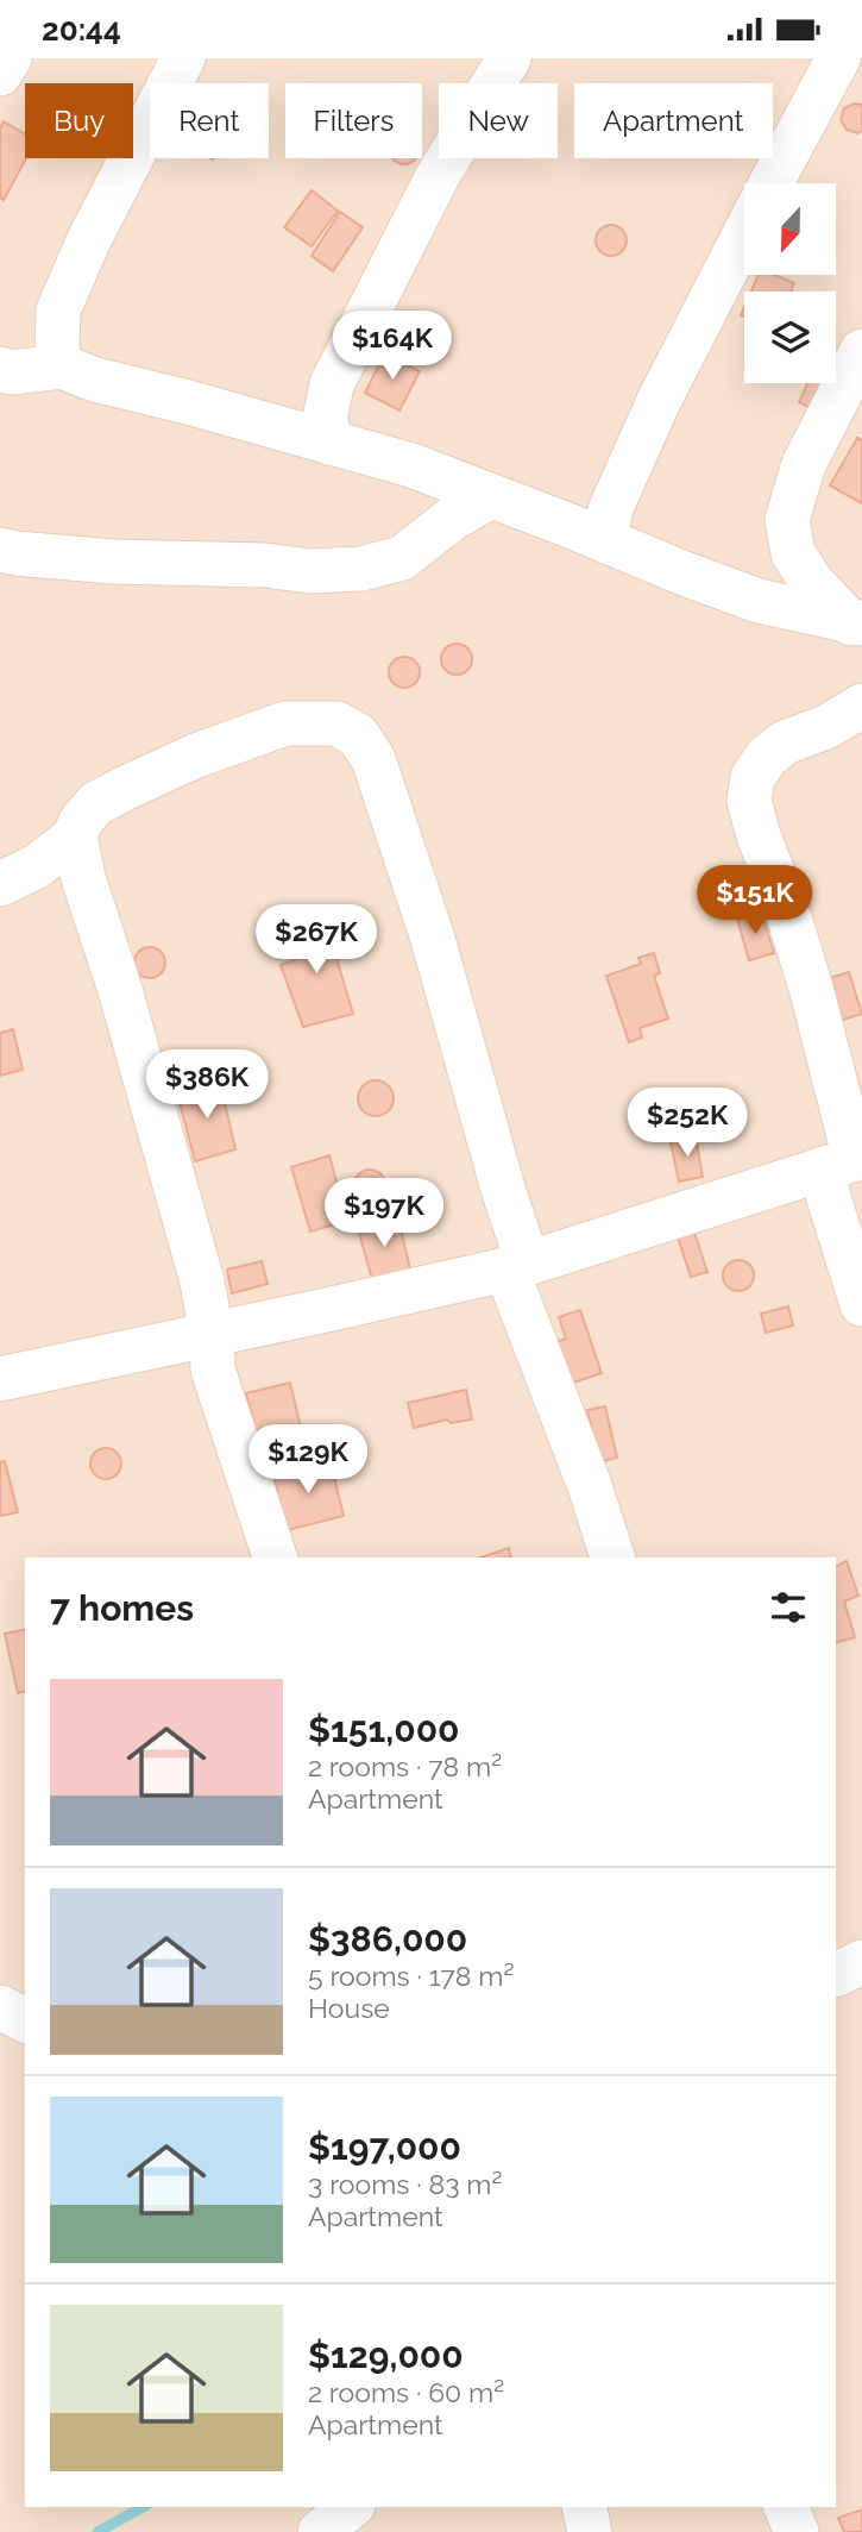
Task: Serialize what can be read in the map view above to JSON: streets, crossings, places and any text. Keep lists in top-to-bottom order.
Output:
{
  "north": "bottom",
  "page": {
    "status": "20:44",
    "chip": [
      "Buy",
      "Rent",
      "Filters",
      "New",
      "Apartment"
    ],
    "price": [
      "$164K",
      "$151K",
      "$267K",
      "$386K",
      "$252K",
      "$197K",
      "$129K"
    ],
    "heading": "7 homes",
    "list": [
      {
        "name": "$151,000",
        "note": "2 rooms · 78 m² · Apartment"
      },
      {
        "name": "$386,000",
        "note": "5 rooms · 178 m² · House"
      },
      {
        "name": "$197,000",
        "note": "3 rooms · 83 m² · Apartment"
      },
      {
        "name": "$129,000",
        "note": "2 rooms · 60 m² · Apartment"
      }
    ]
  }
}
